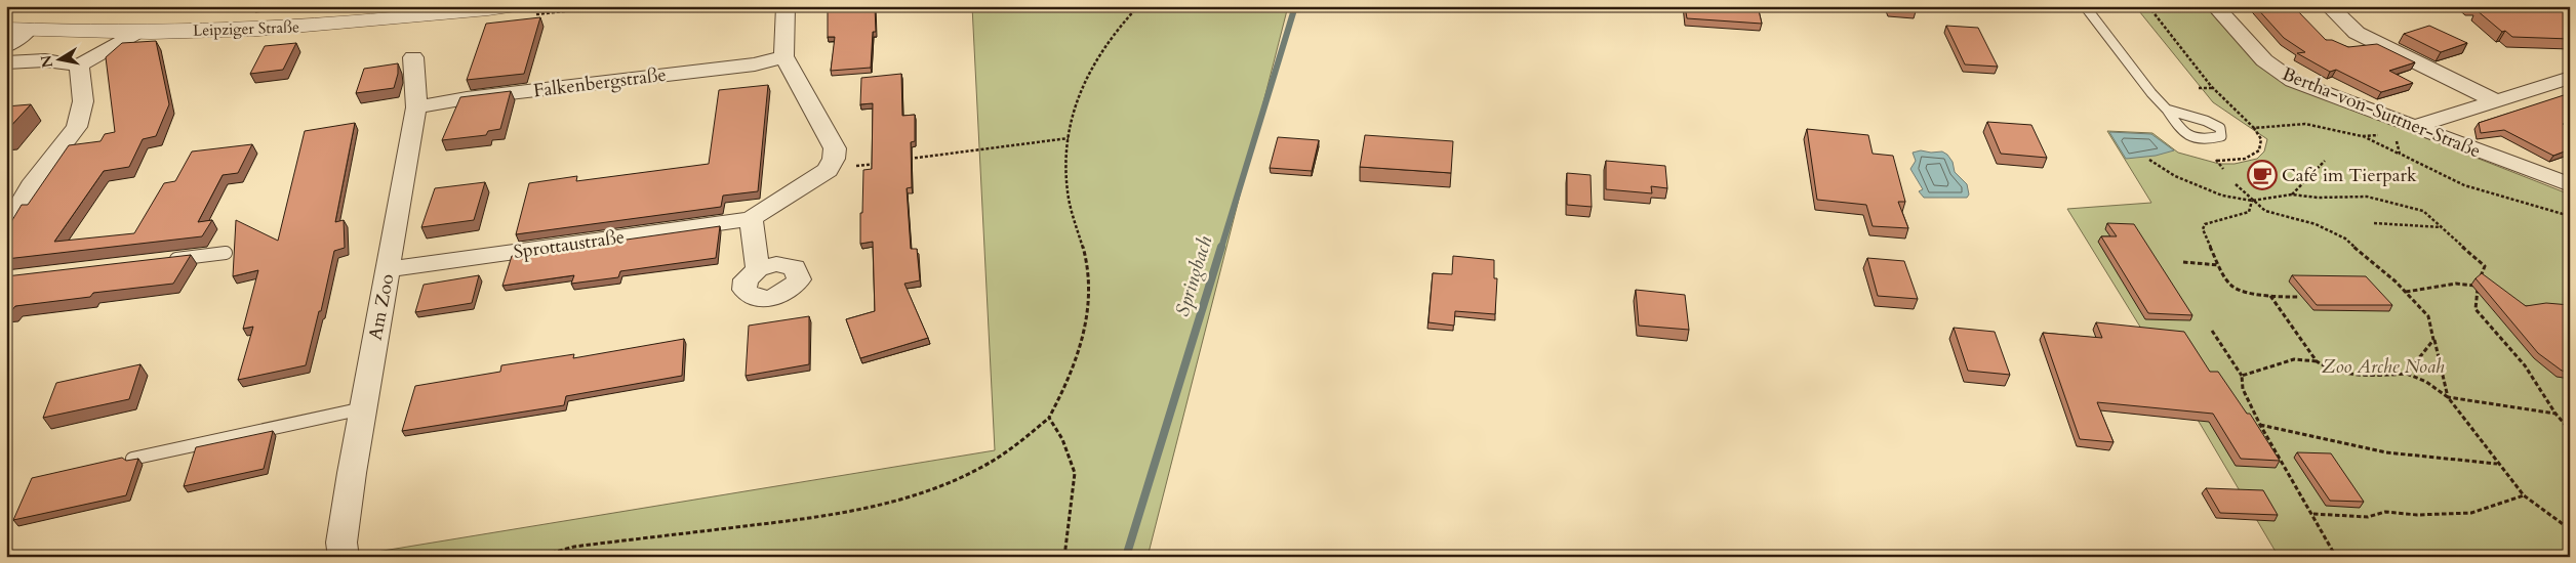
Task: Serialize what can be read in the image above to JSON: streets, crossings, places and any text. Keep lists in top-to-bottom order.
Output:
{
  "streets": {
    "street": [
      "Leipziger Straße",
      "Falkenbergstraße",
      "Bertha-von-Suttner-Straße",
      "Sprottaustraße",
      "Am Zoo"
    ]
  },
  "crossings": [
    ["Falkenbergstraße", "Am Zoo"],
    ["Sprottaustraße", "Am Zoo"]
  ],
  "water": ["Springbach"],
  "parks": ["Zoo Arche Noah"],
  "places": {
    "cafe": ["Café im Tierpark"]
  },
  "north": "left"
}
